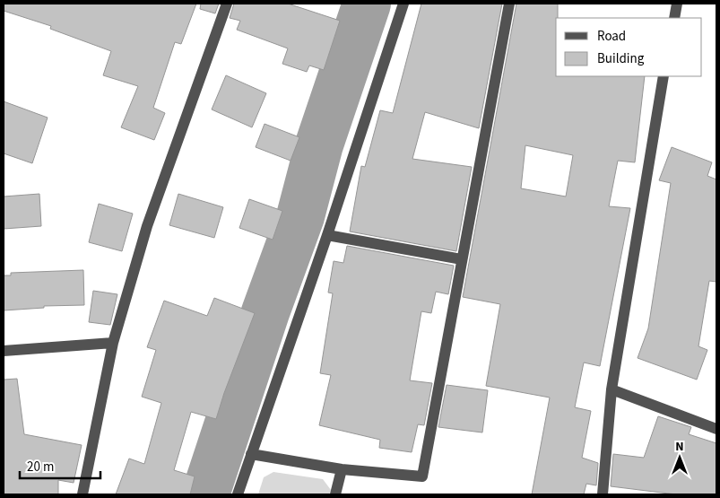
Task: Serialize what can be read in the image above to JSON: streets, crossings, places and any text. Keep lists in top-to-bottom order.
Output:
{
  "legend": ["Road", "Building"],
  "scale_bar": "20 m",
  "north": "top"
}
